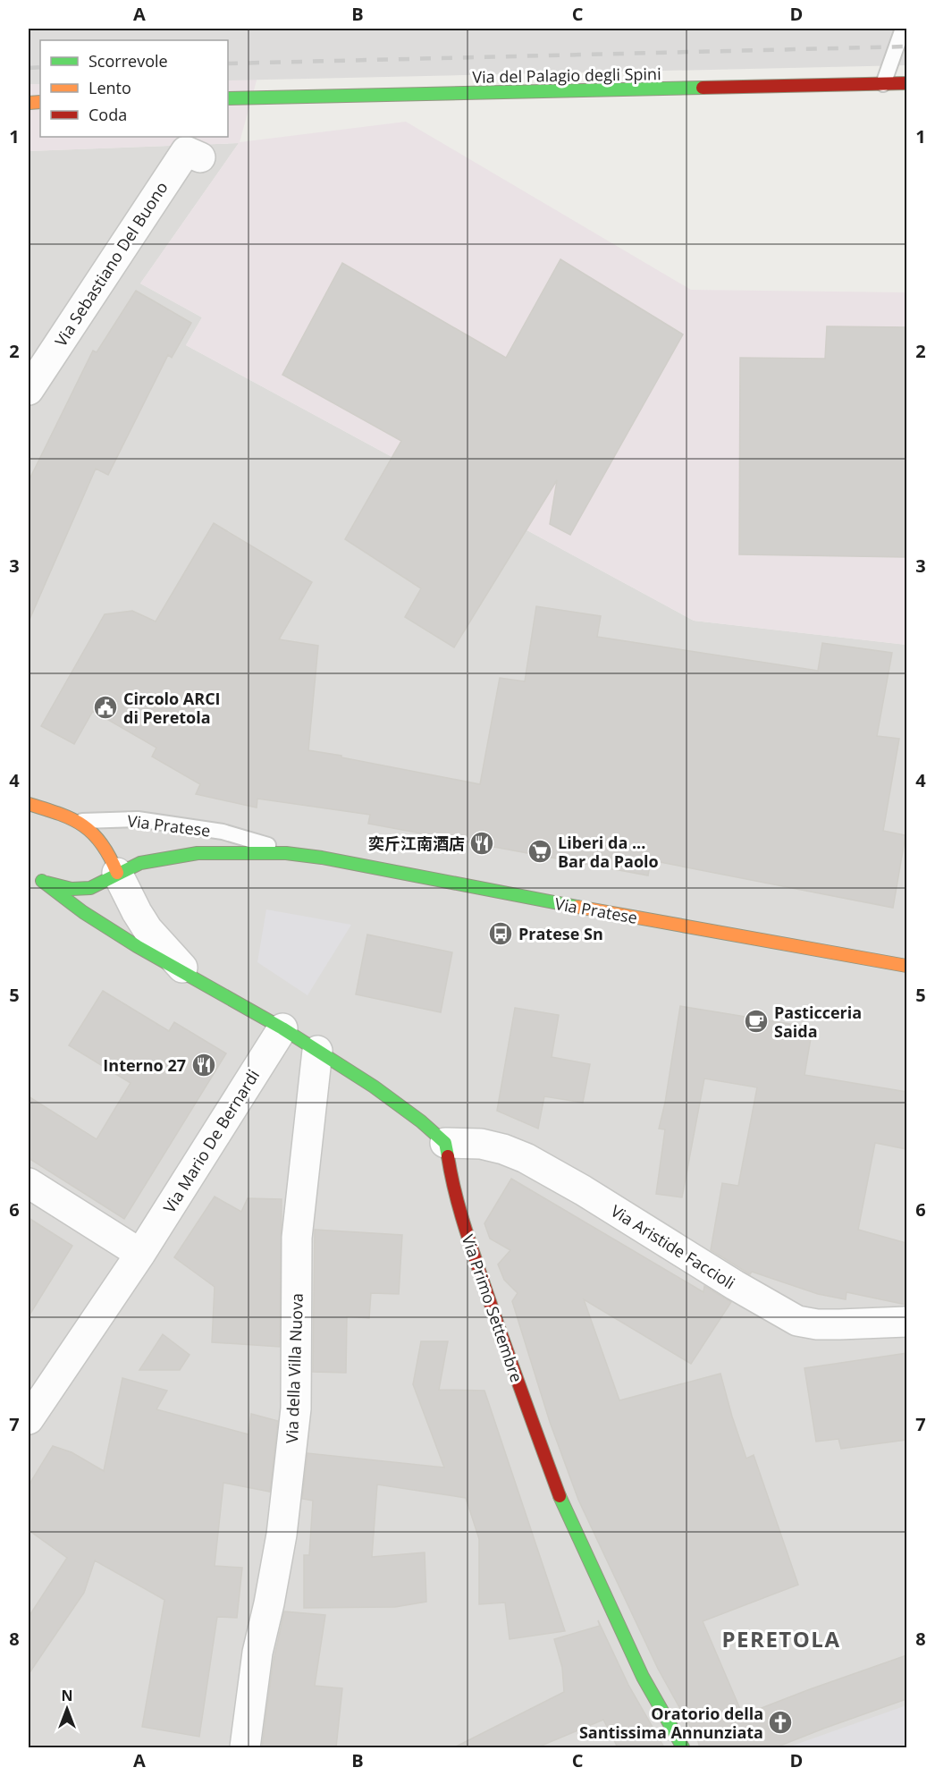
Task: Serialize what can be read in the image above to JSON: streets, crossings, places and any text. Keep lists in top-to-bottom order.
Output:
{
  "streets": {
    "main road": ["Via del Palagio degli Spini", "Via Pratese", "Via Primo Settembre"],
    "street": [
      "Via Sebastiano Del Buono",
      "Via Mario De Bernardi",
      "Via Aristide Faccioli",
      "Via della Villa Nuova"
    ]
  },
  "crossings": [
    ["Via Aristide Faccioli", "Via Primo Settembre"]
  ],
  "districts": ["PERETOLA"],
  "places": {
    "public building": ["Circolo ARCI di Peretola"],
    "restaurant": ["奕斤江南酒店", "Interno 27"],
    "supermarket": ["Liberi da ... Bar da Paolo"],
    "bus stop": ["Pratese Sn"],
    "cafe": ["Pasticceria Saida"],
    "church": ["Oratorio della Santissima Annunziata"]
  },
  "legend": ["Scorrevole", "Lento", "Coda"],
  "north": "top",
  "grid": {
    "columns": [
      "A",
      "B",
      "C",
      "D"
    ],
    "rows": [
      "1",
      "2",
      "3",
      "4",
      "5",
      "6",
      "7",
      "8"
    ]
  }
}
